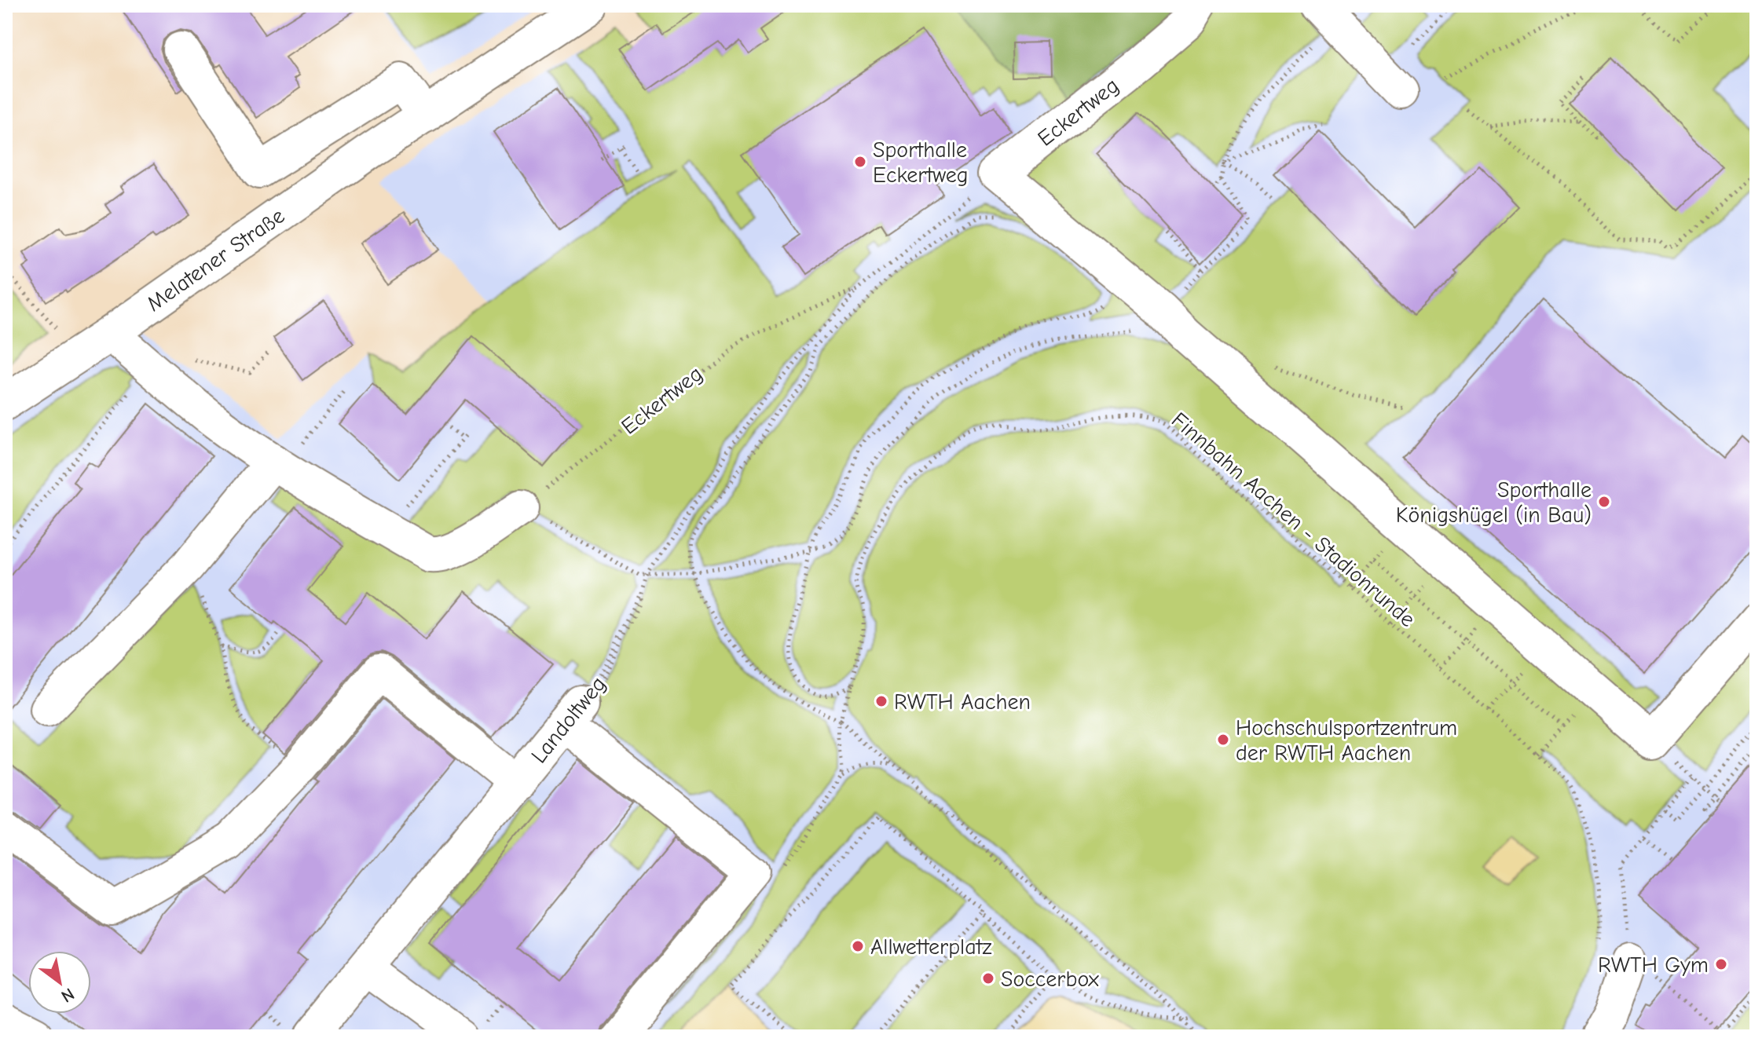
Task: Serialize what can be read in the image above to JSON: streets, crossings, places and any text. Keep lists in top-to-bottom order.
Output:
{
  "streets": {
    "street": ["Eckertweg", "Melatener Straße", "Landoltweg"],
    "path": ["Finnbahn Aachen - Stadionrunde"]
  },
  "crossings": [
    ["Eckertweg", "Landoltweg"]
  ],
  "places": [
    "Sporthalle Eckertweg",
    "Sporthalle Königshügel (in Bau)",
    "RWTH Aachen",
    "Hochschulsportzentrum der RWTH Aachen",
    "Allwetterplatz",
    "RWTH Gym",
    "Soccerbox"
  ],
  "north": "bottom right"
}
